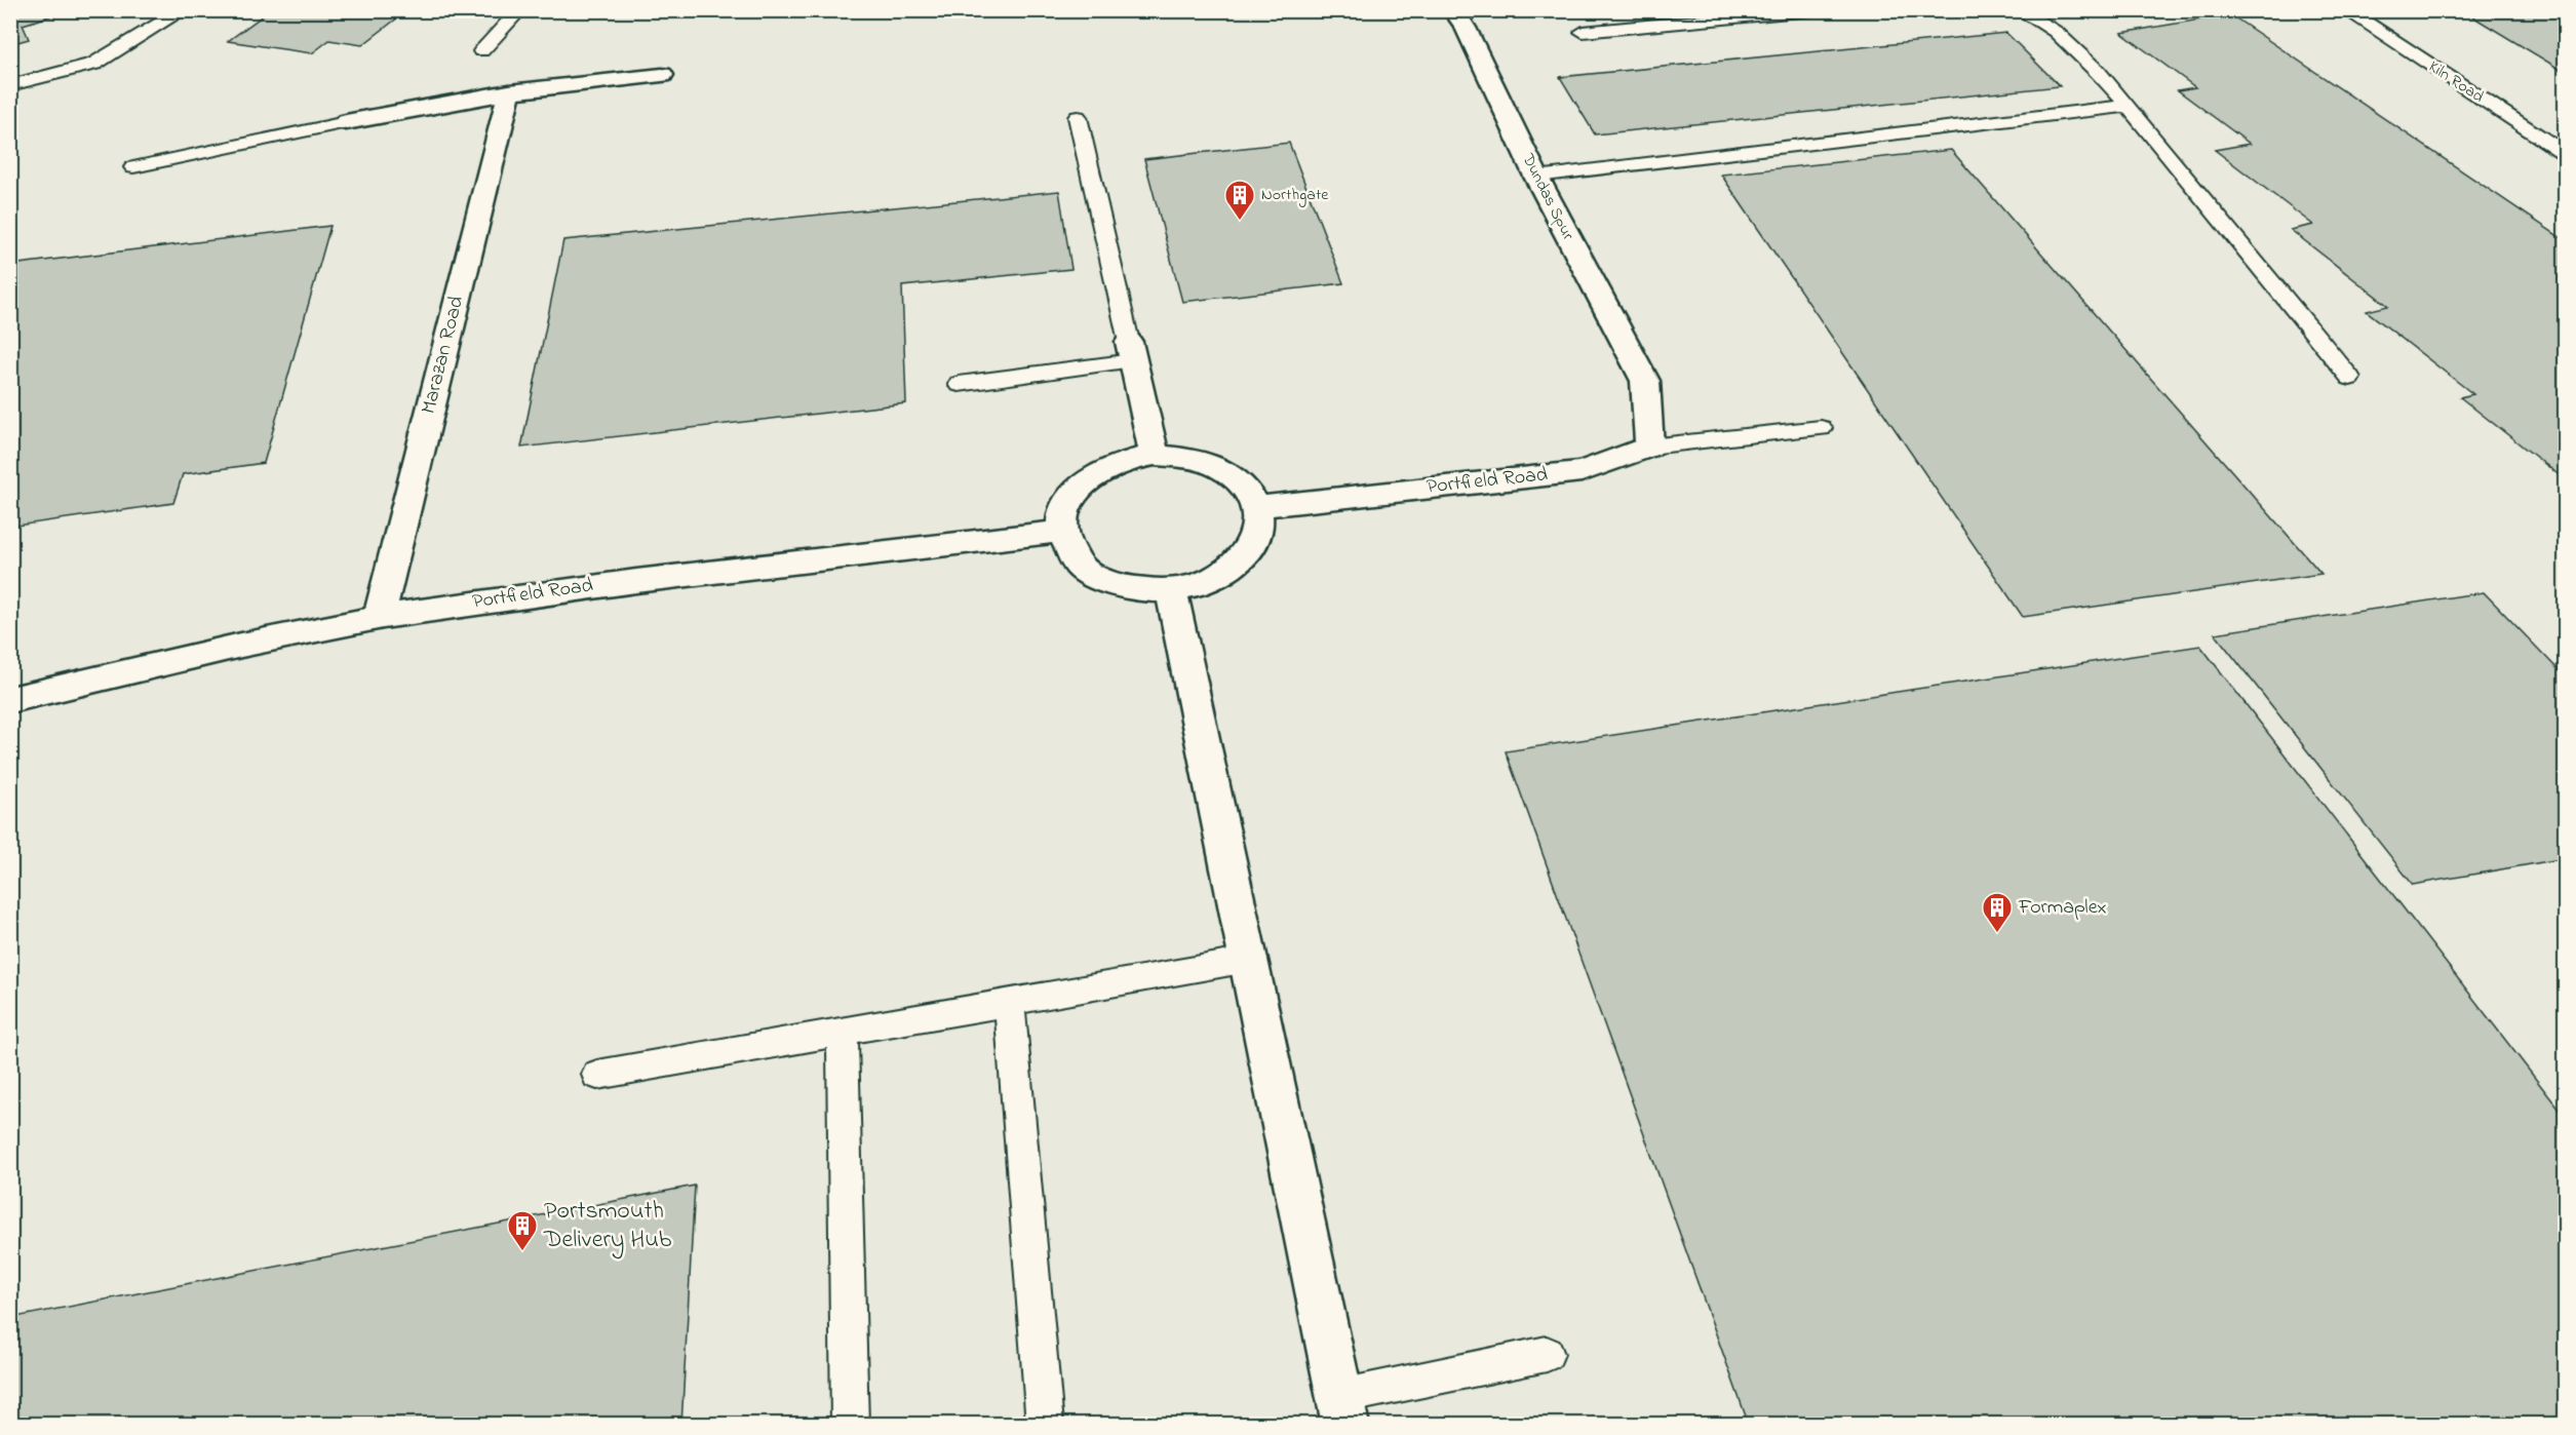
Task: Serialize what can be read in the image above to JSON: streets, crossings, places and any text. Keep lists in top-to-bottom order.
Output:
{
  "streets": {
    "street": ["Dundas Spur", "Marazan Road", "Portfield Road"],
    "lane": ["Kiln Road"]
  },
  "crossings": [
    ["Dundas Spur", "Portfield Road"],
    ["Marazan Road", "Portfield Road"]
  ],
  "places": {
    "building": ["Northgate", "Formaplex", "Portsmouth Delivery Hub"]
  }
}
